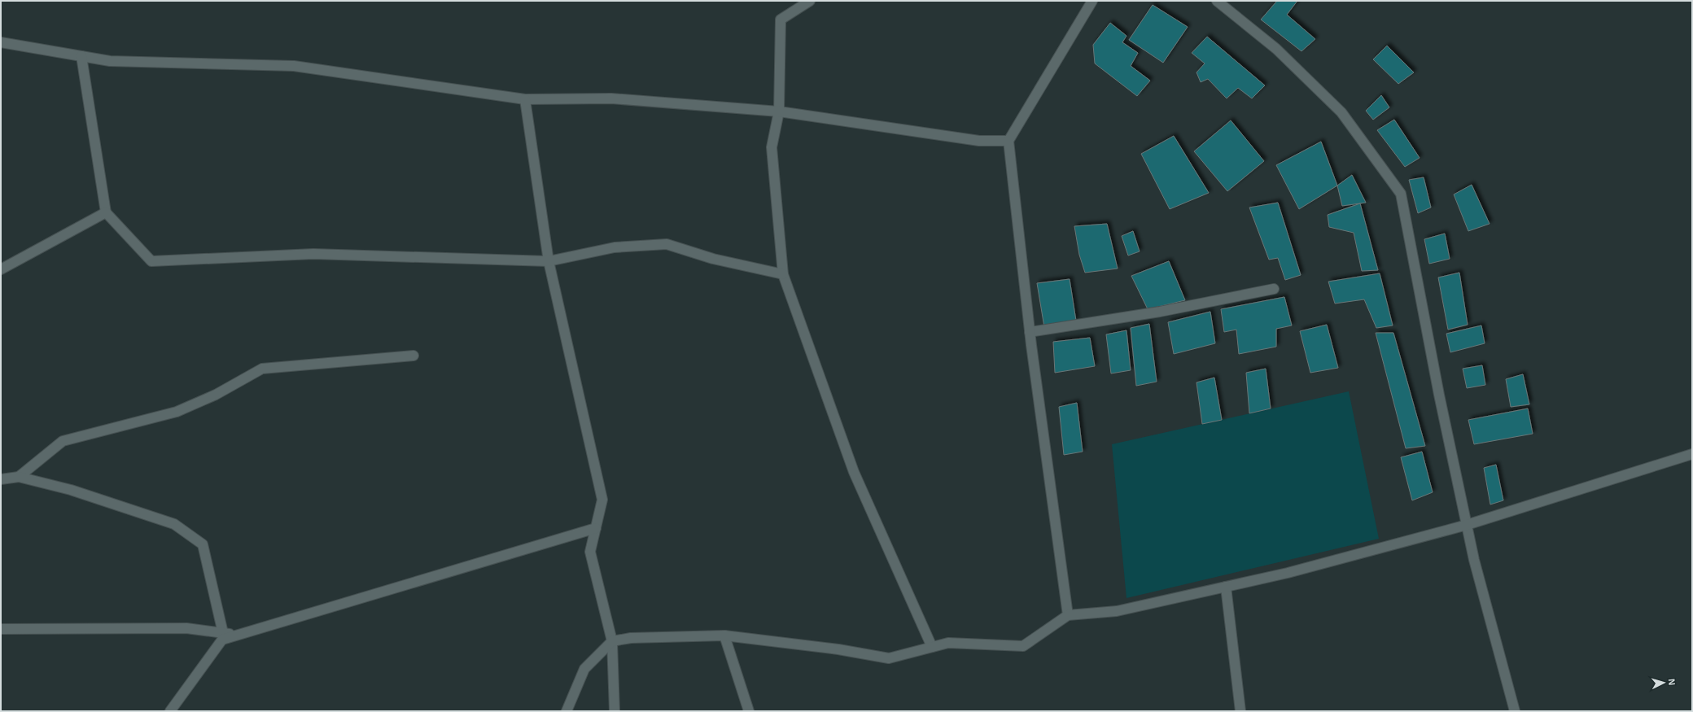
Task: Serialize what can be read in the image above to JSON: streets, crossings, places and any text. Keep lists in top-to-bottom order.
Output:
{
  "north": "right"
}
